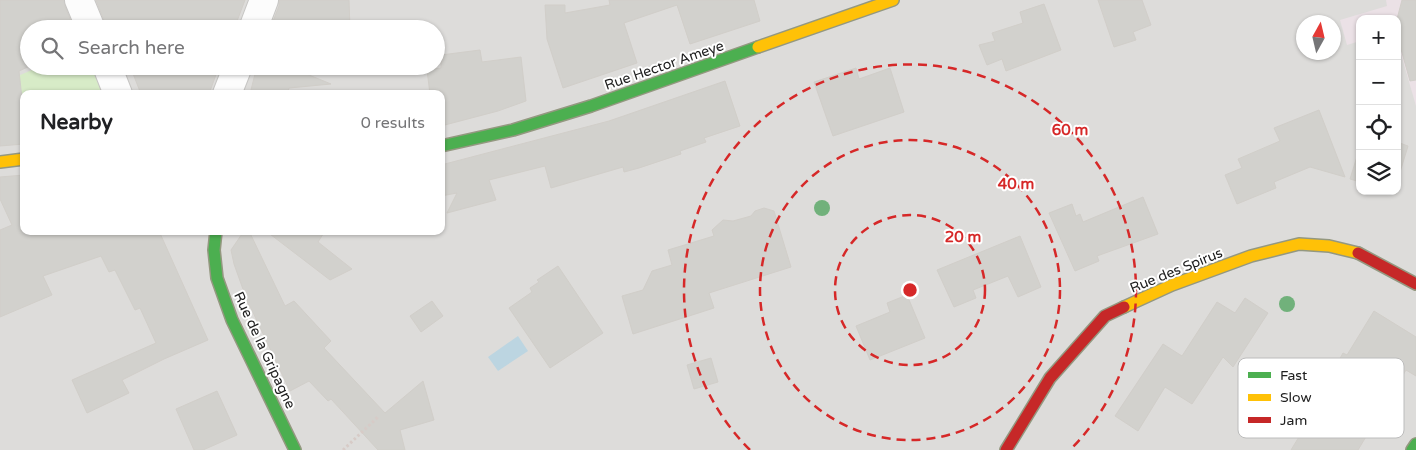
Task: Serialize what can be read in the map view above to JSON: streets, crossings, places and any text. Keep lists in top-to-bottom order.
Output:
{
  "streets": {
    "street": ["Rue Hector Ameye", "Rue des Spirus", "Rue de la Gripagne"]
  },
  "legend": ["Fast", "Slow", "Jam"],
  "north": "top",
  "page": {
    "map_buttons": ["+", "−"],
    "search": "Search here",
    "heading": ["Nearby", "0 results"]
  },
  "rings": ["60 m", "40 m", "20 m"]
}
